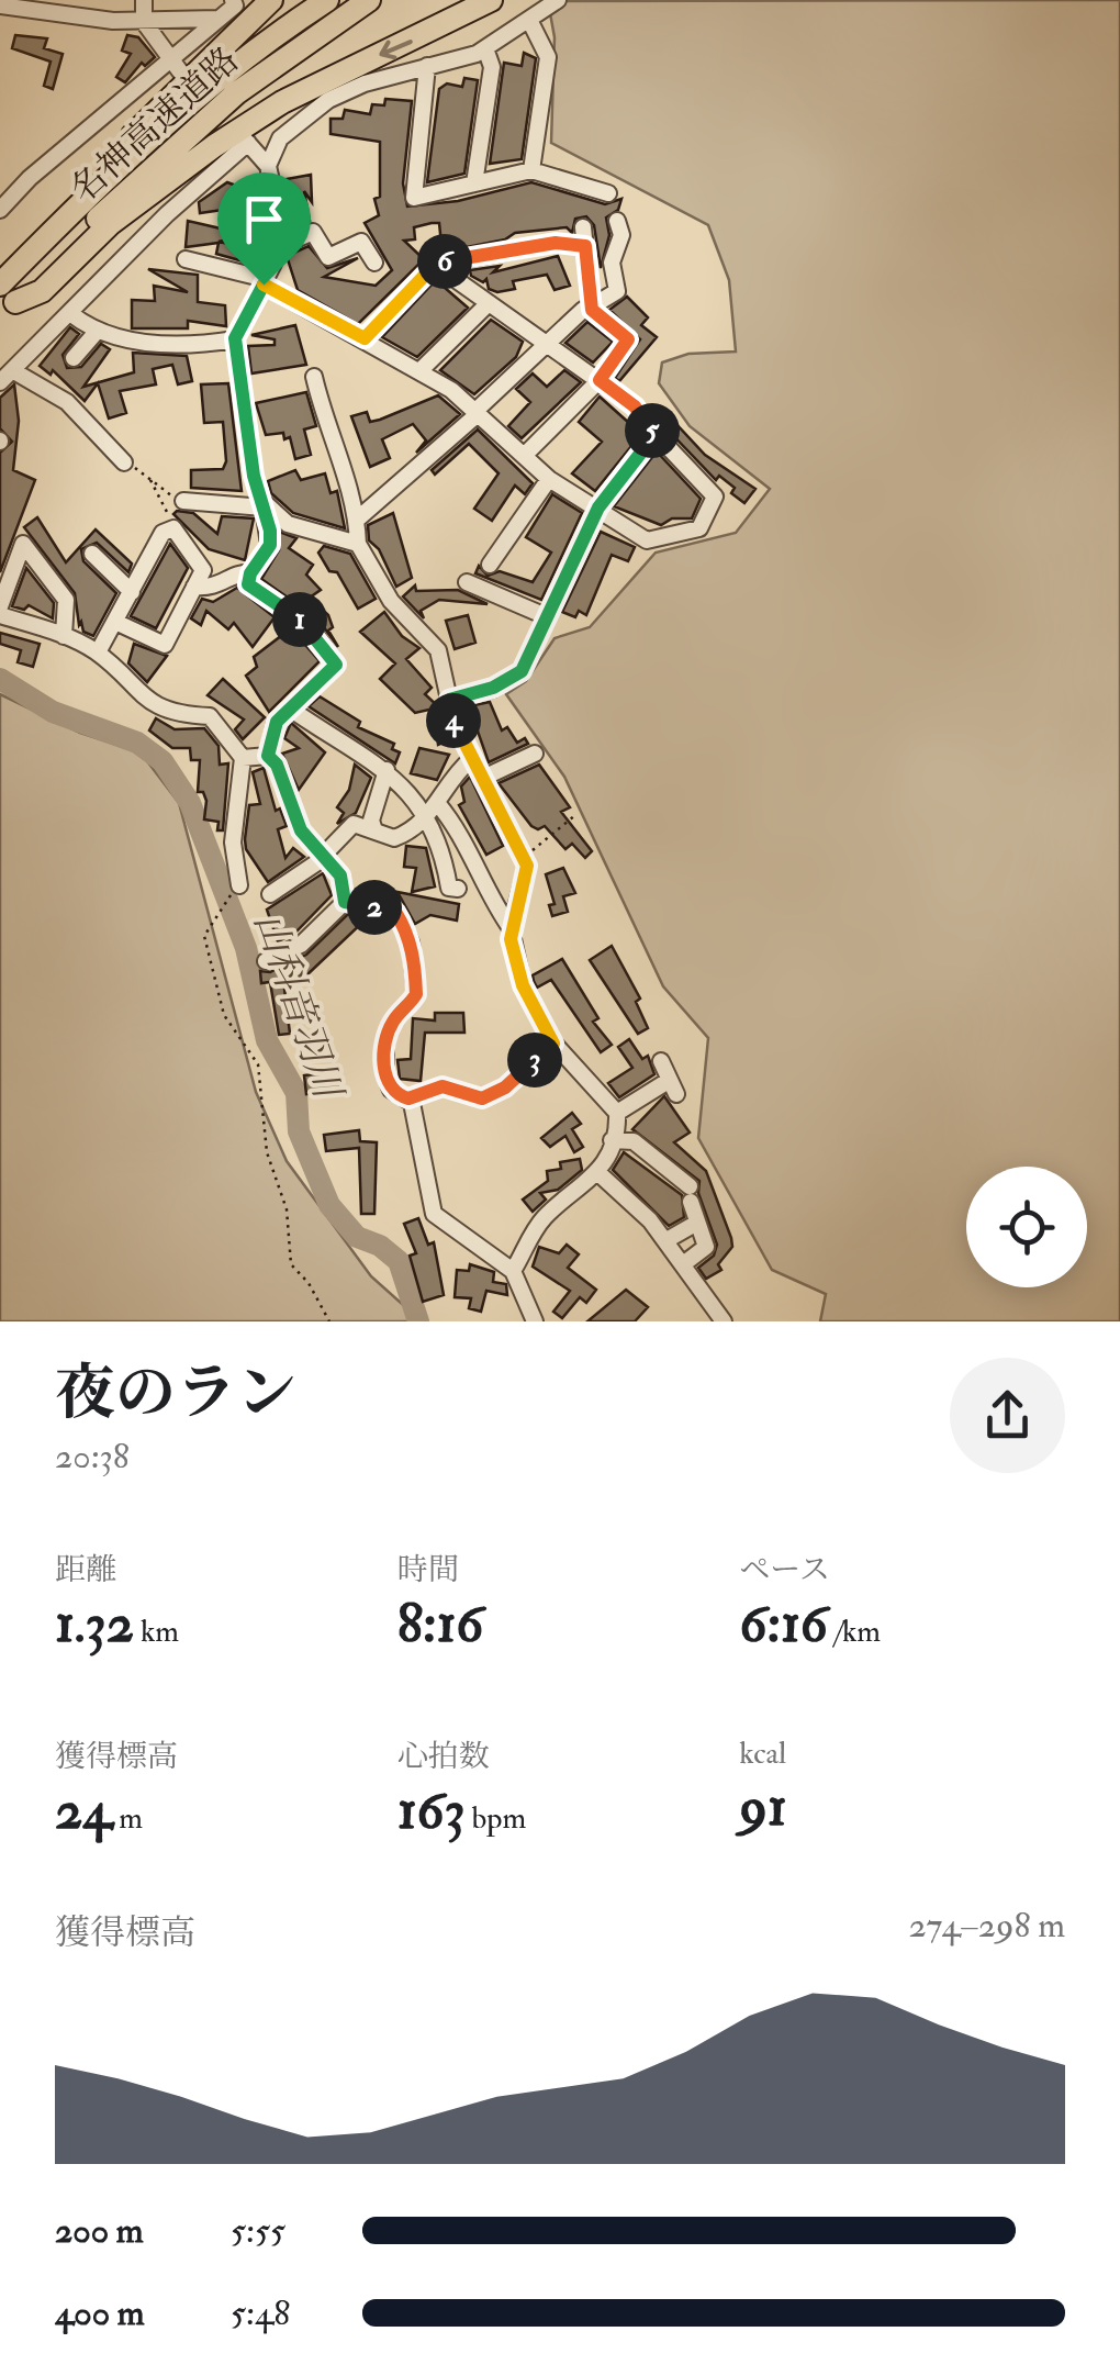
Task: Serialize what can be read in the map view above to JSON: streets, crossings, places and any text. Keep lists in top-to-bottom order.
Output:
{
  "streets": {
    "highway": ["名神高速道路"]
  },
  "water": ["山科音羽川"],
  "page": {
    "pins": [
      "6",
      "5",
      "1",
      "4",
      "2",
      "3"
    ],
    "heading": ["夜のラン", "20:38"],
    "stats": [
      ["距離", "1.32 km"],
      ["時間", "8:16"],
      ["ペース", "6:16 /km"],
      ["獲得標高", "24 m"],
      ["心拍数", "163 bpm"],
      ["kcal", "91"]
    ],
    "chart": ["獲得標高", "274–298 m"],
    "list": [
      {
        "name": "200 m",
        "note": "5:55"
      },
      {
        "name": "400 m",
        "note": "5:48"
      }
    ]
  }
}
